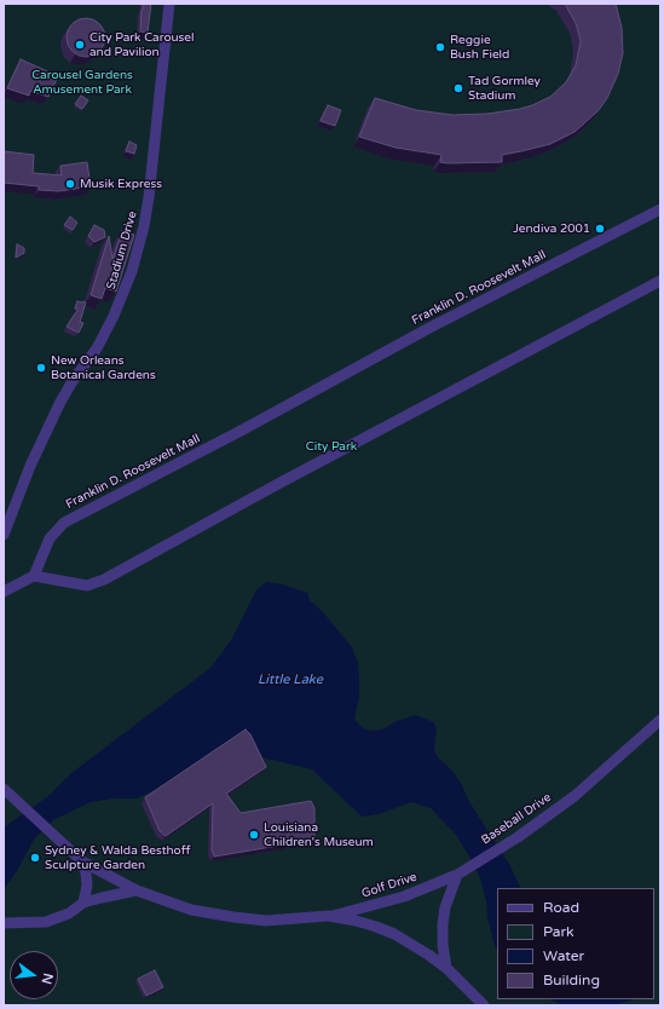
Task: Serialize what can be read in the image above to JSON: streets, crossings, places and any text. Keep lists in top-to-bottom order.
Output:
{
  "streets": {
    "street": [
      "Stadium Drive",
      "Franklin D. Roosevelt Mall",
      "Baseball Drive",
      "Golf Drive"
    ]
  },
  "crossings": [
    ["Baseball Drive", "Golf Drive"]
  ],
  "water": ["Little Lake"],
  "parks": ["Carousel Gardens Amusement Park", "City Park"],
  "places": [
    "City Park Carousel and Pavilion",
    "Reggie Bush Field",
    "Tad Gormley Stadium",
    "Musik Express",
    "Jendiva 2001",
    "New Orleans Botanical Gardens",
    "Louisiana Children's Museum",
    "Sydney & Walda Besthoff Sculpture Garden"
  ],
  "legend": [
    "Road",
    "Park",
    "Water",
    "Building"
  ],
  "north": "right"
}
